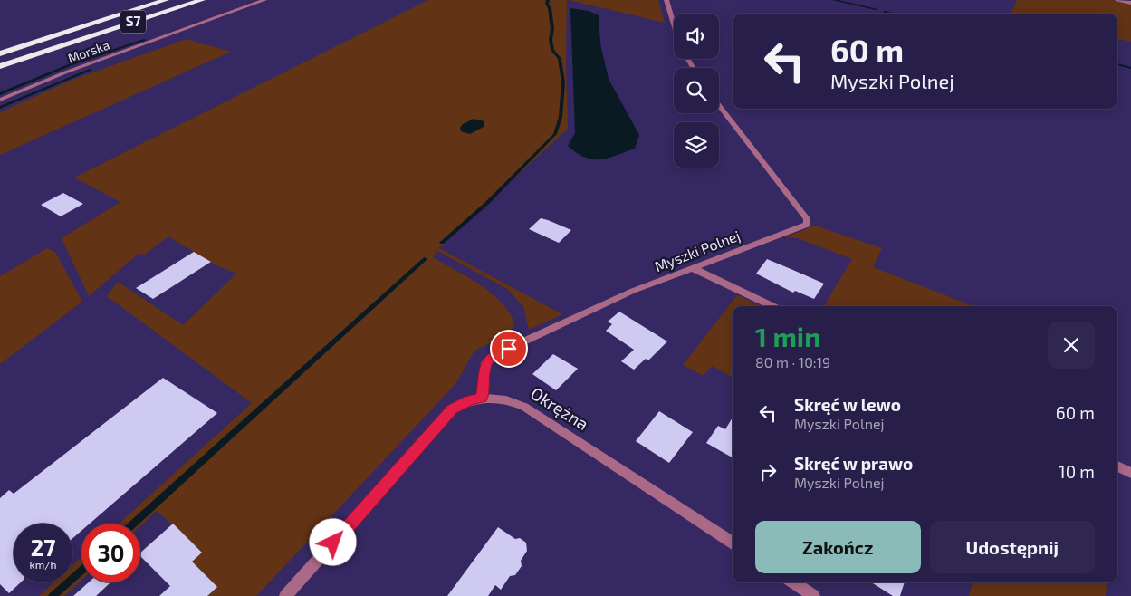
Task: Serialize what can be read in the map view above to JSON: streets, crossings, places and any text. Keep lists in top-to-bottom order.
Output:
{
  "streets": {
    "highway": ["S7"],
    "street": ["Morska", "Myszki Polnej", "Okrężna"]
  },
  "crossings": [
    ["Myszki Polnej", "Okrężna"]
  ],
  "page": {
    "turn": ["60 m", "Myszki Polnej"],
    "heading": ["1 min", "80 m · 10:19"],
    "list": [
      {
        "name": "Skręć w lewo",
        "note": "Myszki Polnej",
        "value": "60 m"
      },
      {
        "name": "Skręć w prawo",
        "note": "Myszki Polnej",
        "value": "10 m"
      }
    ],
    "buttons": ["Zakończ", "Udostępnij"],
    "speed": "27 km/h",
    "limit": "30"
  }
}
